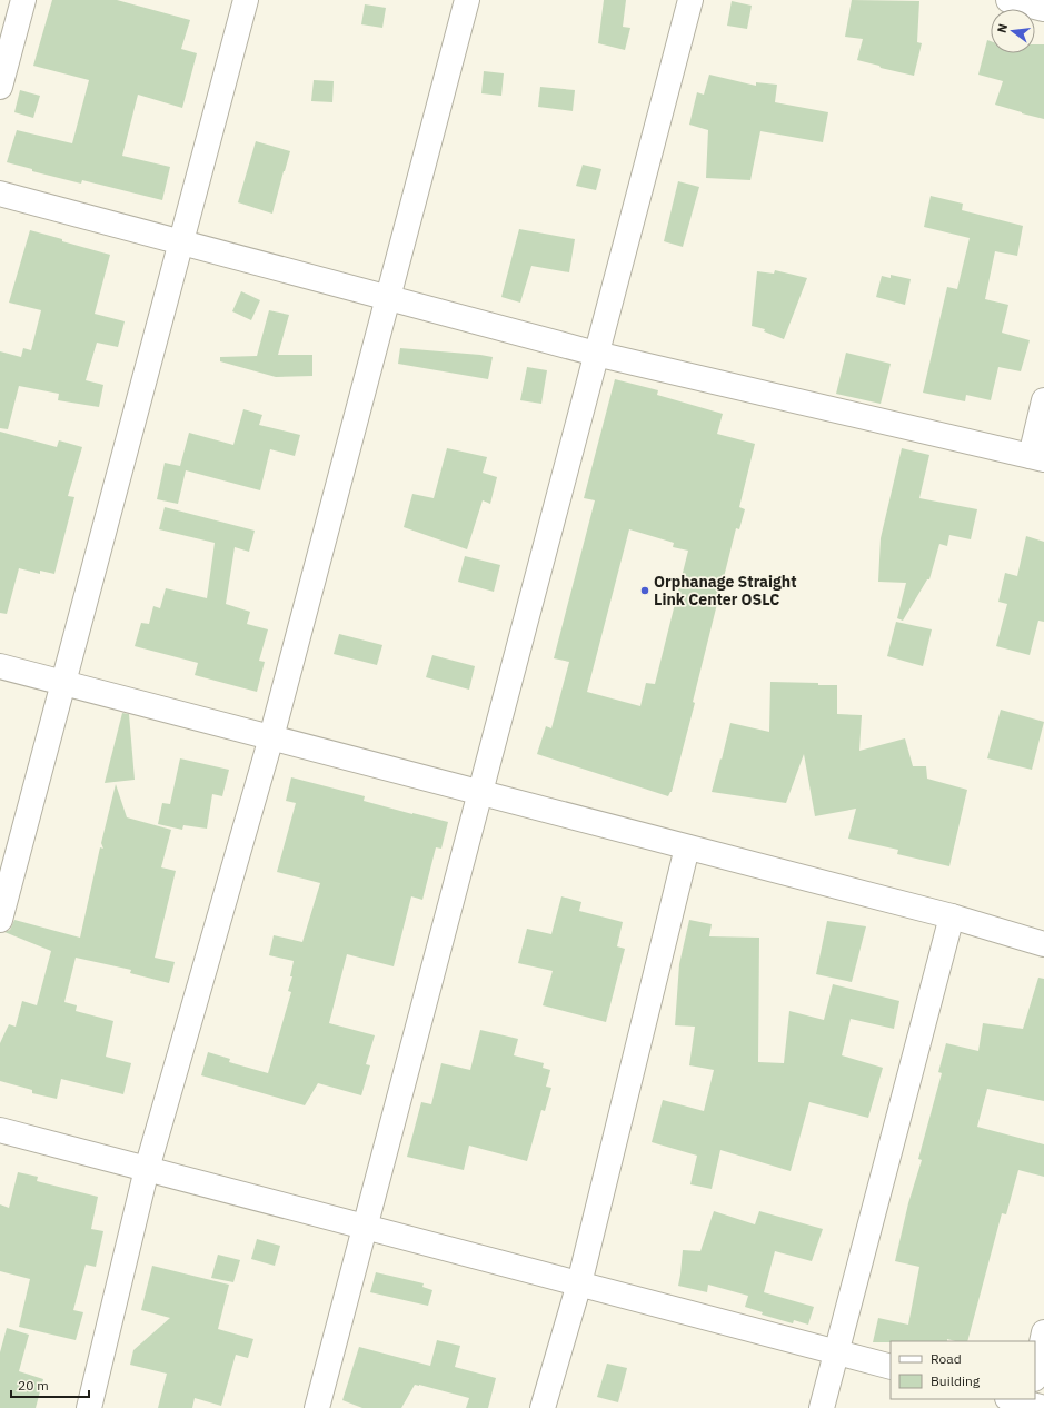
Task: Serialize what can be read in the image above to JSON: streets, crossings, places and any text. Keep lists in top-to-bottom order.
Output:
{
  "places": ["Orphanage Straight Link Center OSLC"],
  "legend": ["Road", "Building"],
  "scale_bar": "20 m",
  "north": "left"
}
